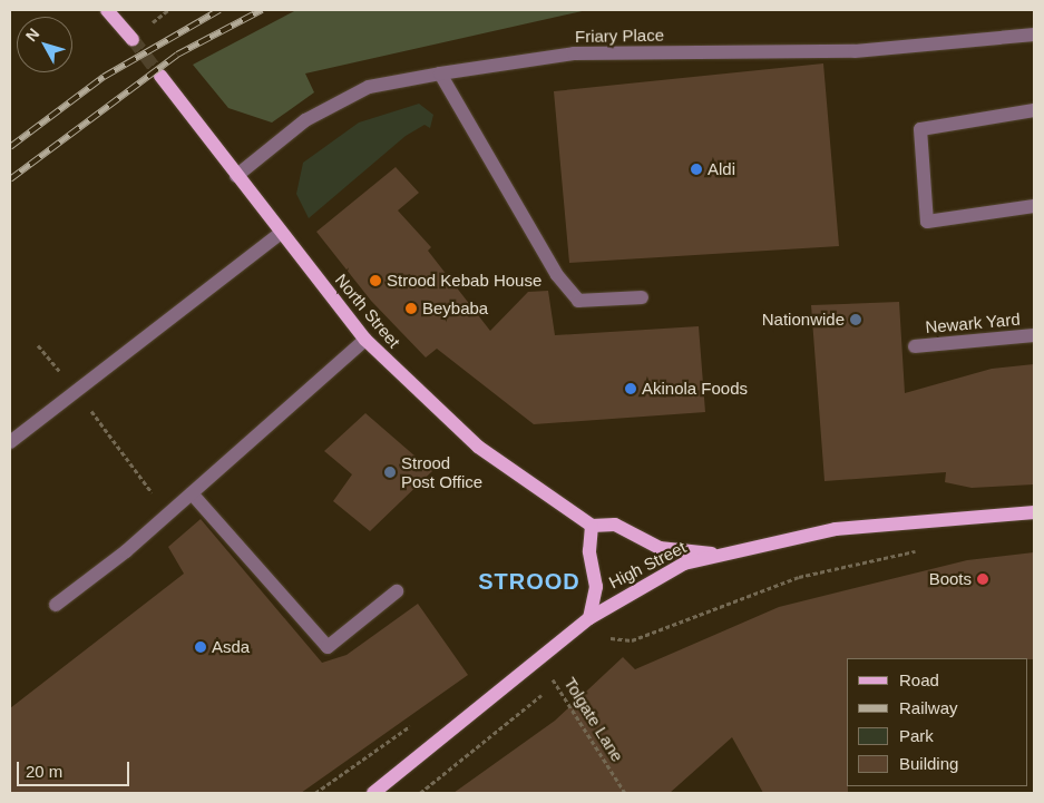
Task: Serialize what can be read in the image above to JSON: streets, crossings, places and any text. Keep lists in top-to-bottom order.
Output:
{
  "streets": {
    "main road": ["North Street", "High Street"],
    "street": ["Friary Place", "Newark Yard"],
    "path": ["Tolgate Lane"]
  },
  "crossings": [
    ["Friary Place", "North Street"],
    ["High Street", "Tolgate Lane"]
  ],
  "districts": ["STROOD"],
  "places": [
    "Aldi",
    "Strood Kebab House",
    "Beybaba",
    "Nationwide",
    "Akinola Foods",
    "Strood Post Office",
    "Boots",
    "Asda"
  ],
  "legend": [
    "Road",
    "Railway",
    "Park",
    "Building"
  ],
  "scale_bar": "20 m",
  "north": "top left"
}
